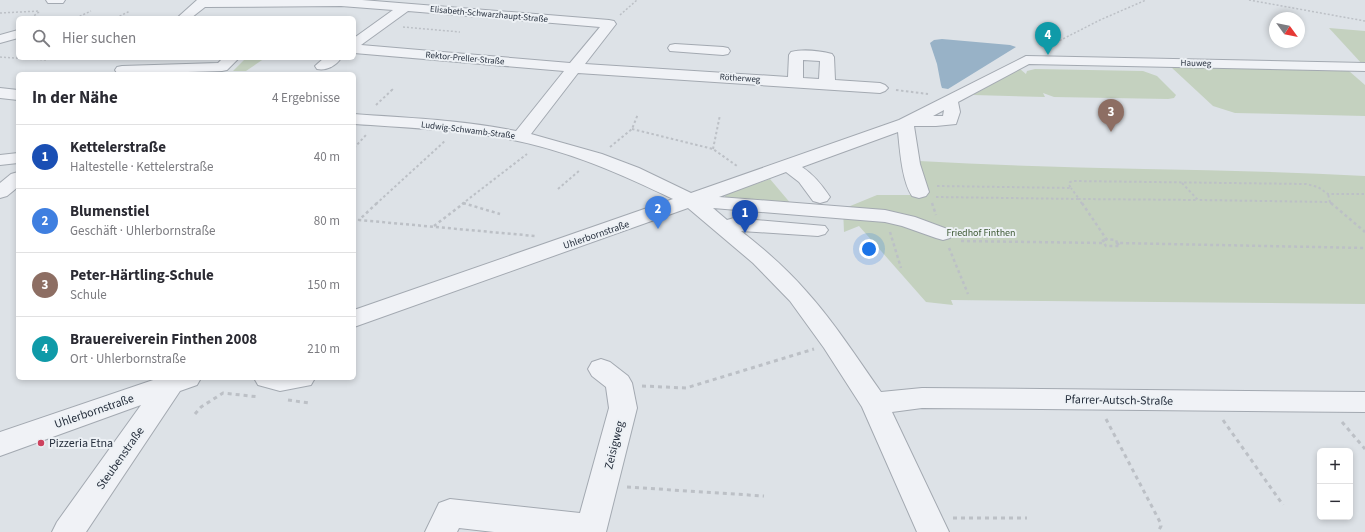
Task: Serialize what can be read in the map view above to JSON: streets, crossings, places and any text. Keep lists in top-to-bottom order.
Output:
{
  "streets": {
    "street": [
      "Elisabeth-Schwarzhaupt-Straße",
      "Rektor-Preller-Straße",
      "Hauweg",
      "Rötherweg",
      "Ludwig-Schwamb-Straße",
      "Uhlerbornstraße",
      "Pfarrer-Autsch-Straße",
      "Zeisigweg",
      "Steubenstraße"
    ]
  },
  "crossings": [
    ["Elisabeth-Schwarzhaupt-Straße", "Rektor-Preller-Straße"],
    ["Rektor-Preller-Straße", "Rötherweg"],
    ["Ludwig-Schwamb-Straße", "Uhlerbornstraße"],
    ["Uhlerbornstraße", "Steubenstraße"]
  ],
  "parks": ["Friedhof Finthen"],
  "places": ["Pizzeria Etna"],
  "north": "bottom right",
  "page": {
    "search": "Hier suchen",
    "pins": [
      "4",
      "3",
      "2",
      "1"
    ],
    "heading": ["In der Nähe", "4 Ergebnisse"],
    "list": [
      {
        "mark": "1",
        "name": "Kettelerstraße",
        "note": "Haltestelle · Kettelerstraße",
        "value": "40 m"
      },
      {
        "mark": "2",
        "name": "Blumenstiel",
        "note": "Geschäft · Uhlerbornstraße",
        "value": "80 m"
      },
      {
        "mark": "3",
        "name": "Peter-Härtling-Schule",
        "note": "Schule",
        "value": "150 m"
      },
      {
        "mark": "4",
        "name": "Brauereiverein Finthen 2008",
        "note": "Ort · Uhlerbornstraße",
        "value": "210 m"
      }
    ],
    "map_buttons": ["+", "−"]
  }
}
